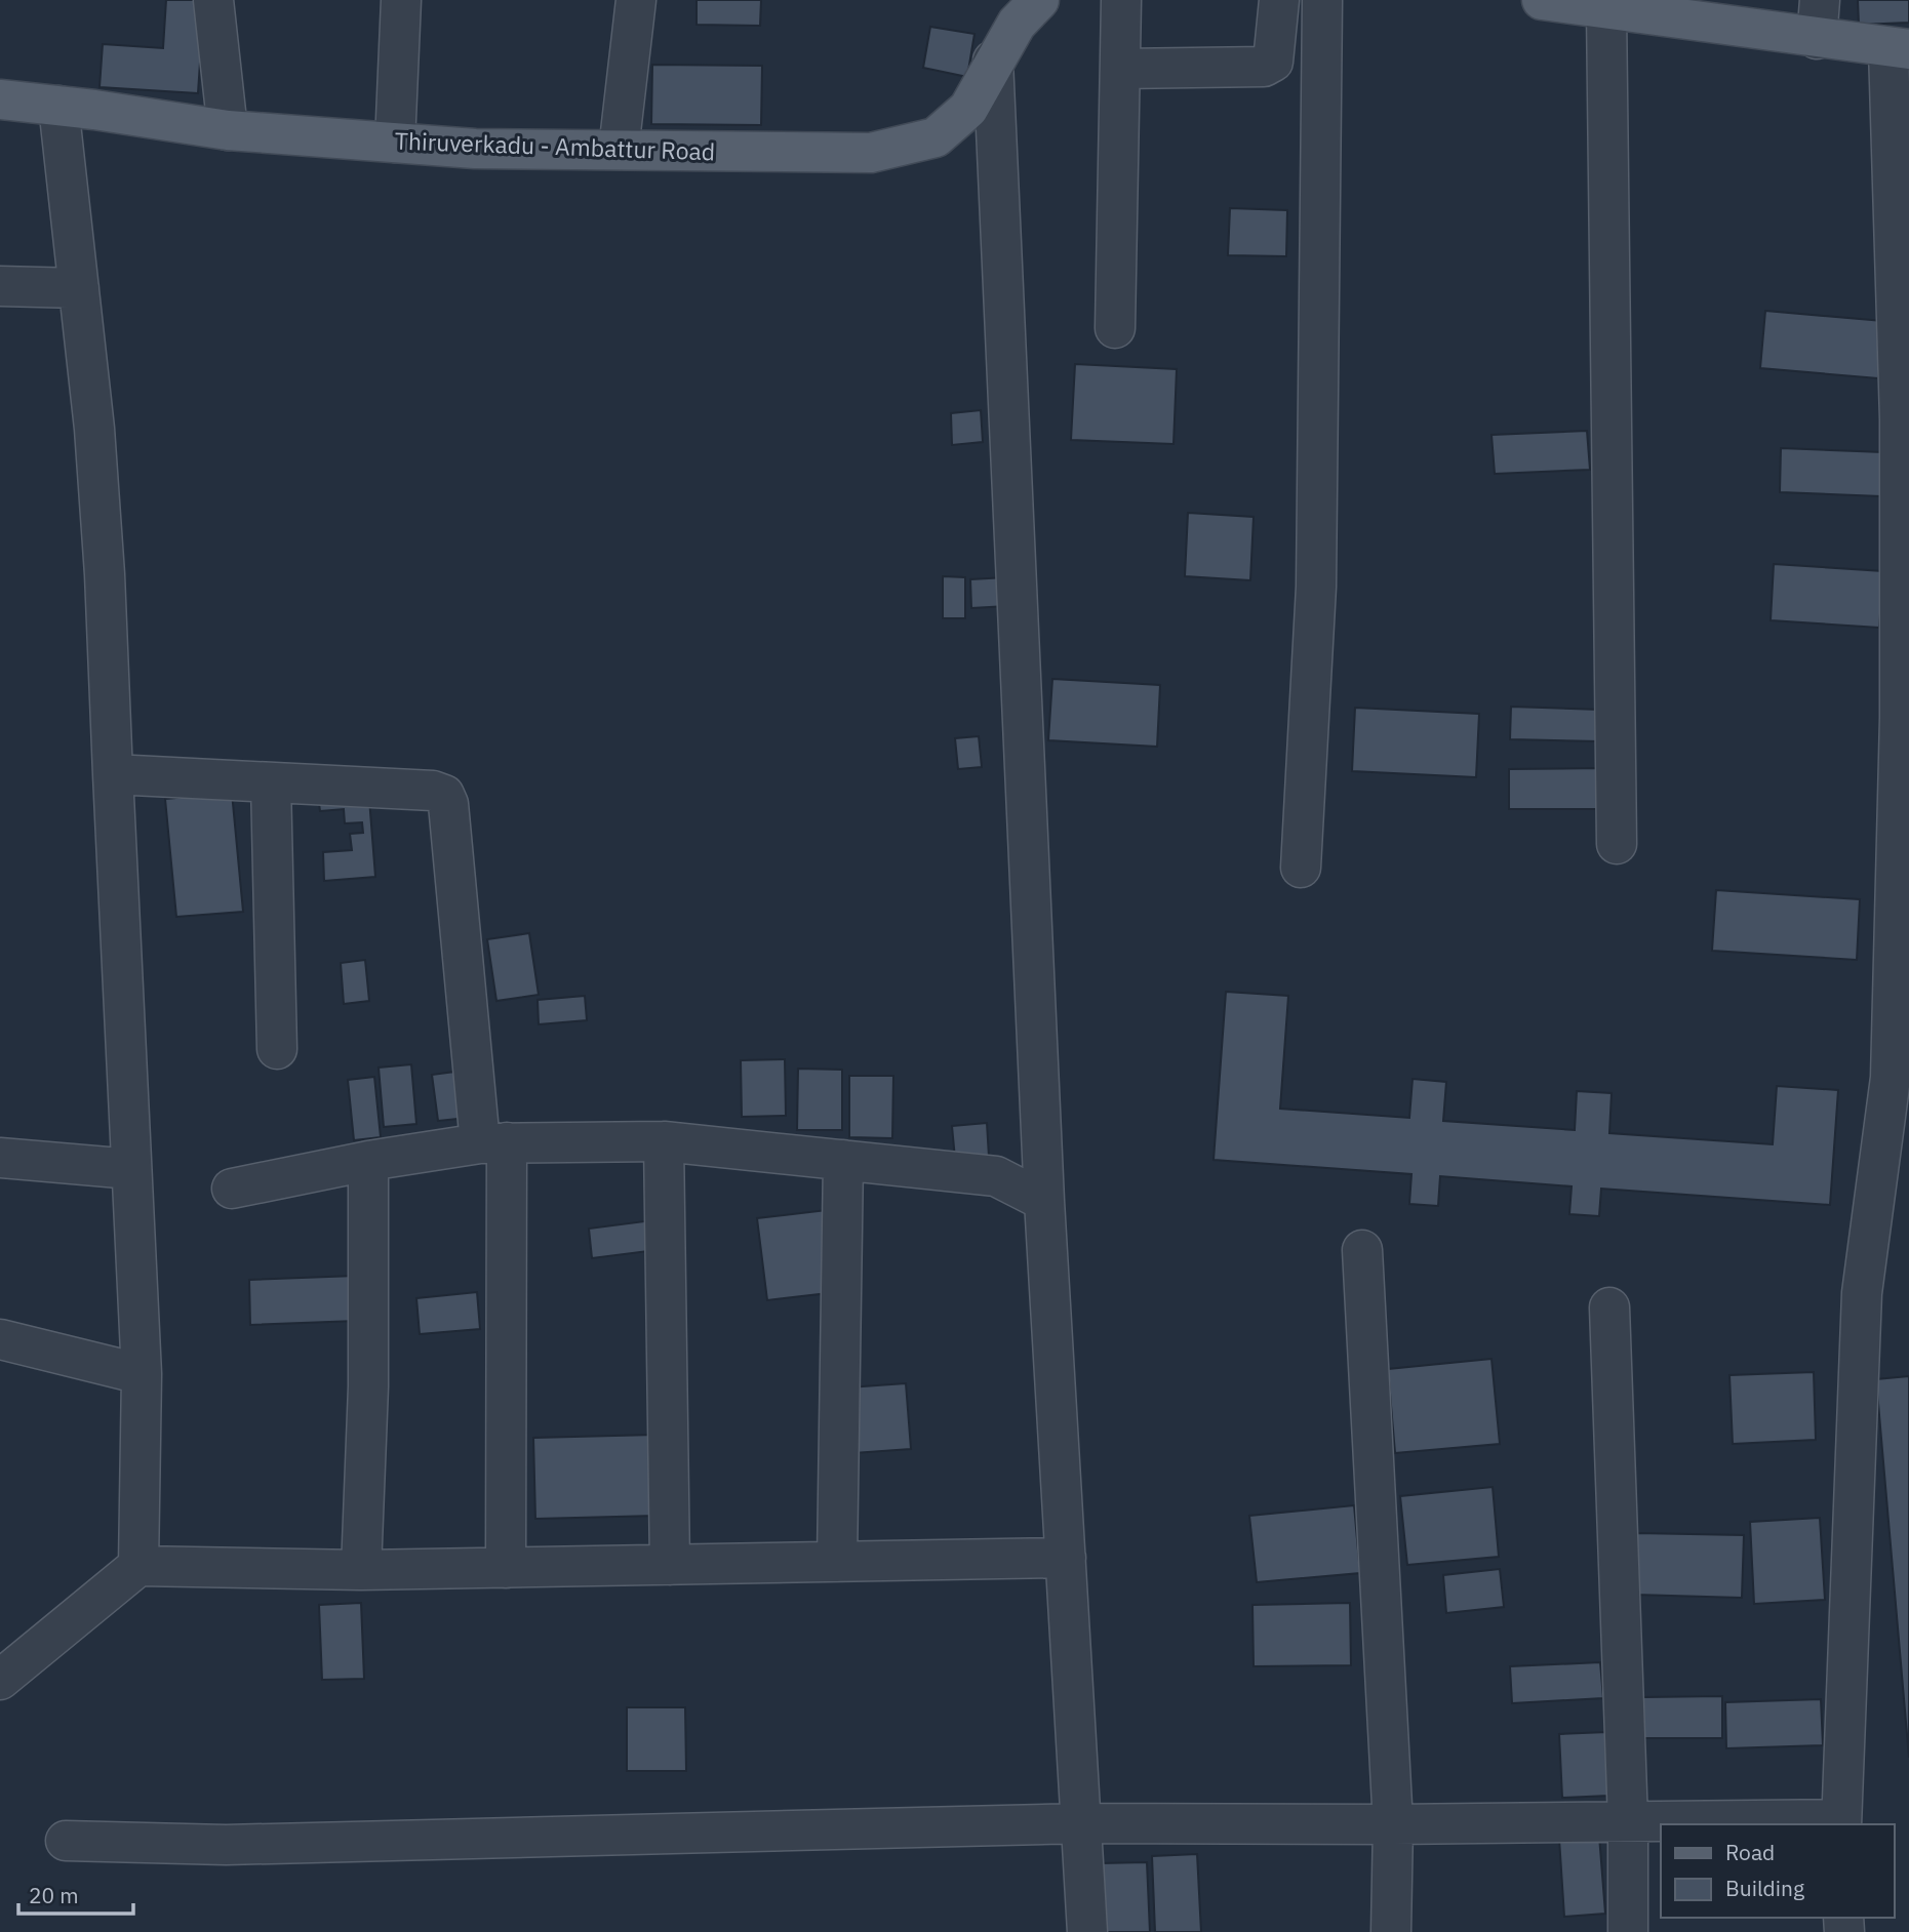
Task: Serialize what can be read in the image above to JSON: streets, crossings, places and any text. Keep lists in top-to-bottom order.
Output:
{
  "streets": {
    "main road": ["Thiruverkadu - Ambattur Road"]
  },
  "legend": ["Road", "Building"],
  "scale_bar": "20 m"
}
